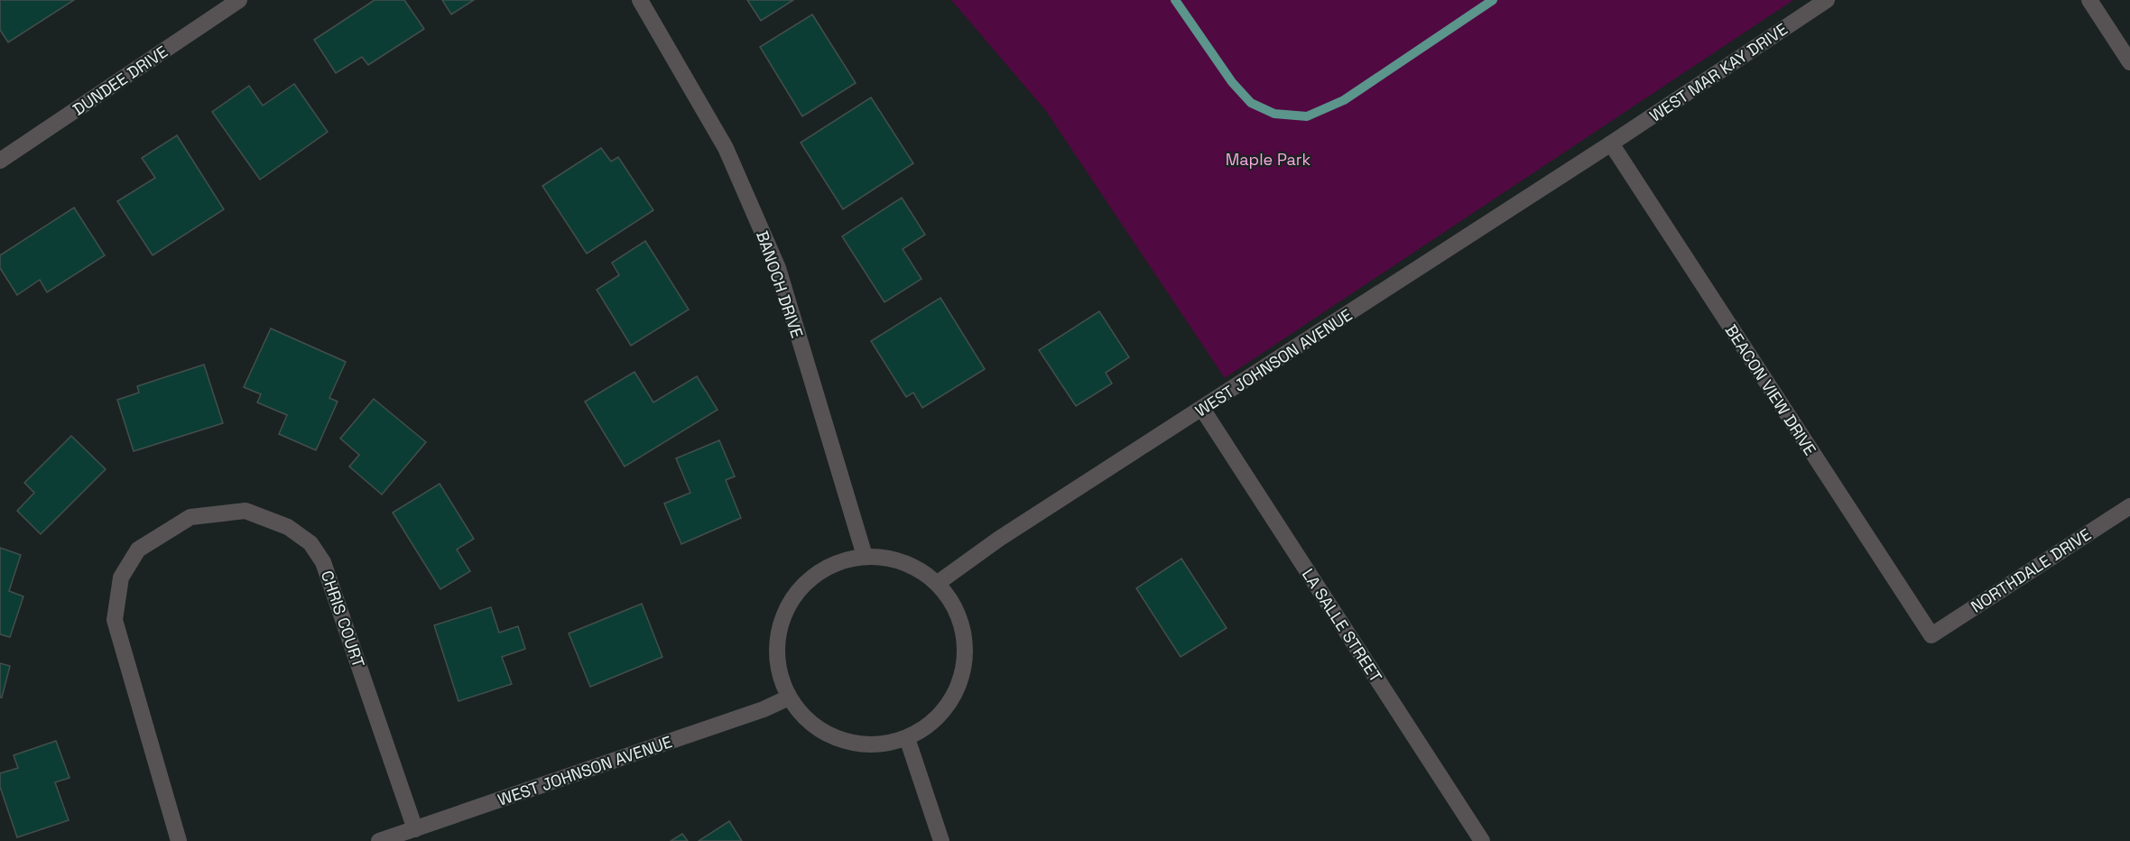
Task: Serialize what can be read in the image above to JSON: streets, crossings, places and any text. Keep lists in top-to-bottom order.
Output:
{
  "streets": {
    "street": [
      "WEST MAR KAY DRIVE",
      "DUNDEE DRIVE",
      "BANOCH DRIVE",
      "WEST JOHNSON AVENUE",
      "BEACON VIEW DRIVE",
      "NORTHDALE DRIVE",
      "CHRIS COURT",
      "LA SALLE STREET"
    ]
  },
  "crossings": [
    ["WEST MAR KAY DRIVE", "WEST JOHNSON AVENUE"],
    ["WEST MAR KAY DRIVE", "BEACON VIEW DRIVE"],
    ["BANOCH DRIVE", "WEST JOHNSON AVENUE"],
    ["WEST JOHNSON AVENUE", "BEACON VIEW DRIVE"],
    ["WEST JOHNSON AVENUE", "CHRIS COURT"],
    ["WEST JOHNSON AVENUE", "LA SALLE STREET"],
    ["BEACON VIEW DRIVE", "NORTHDALE DRIVE"]
  ],
  "parks": ["Maple Park"]
}
